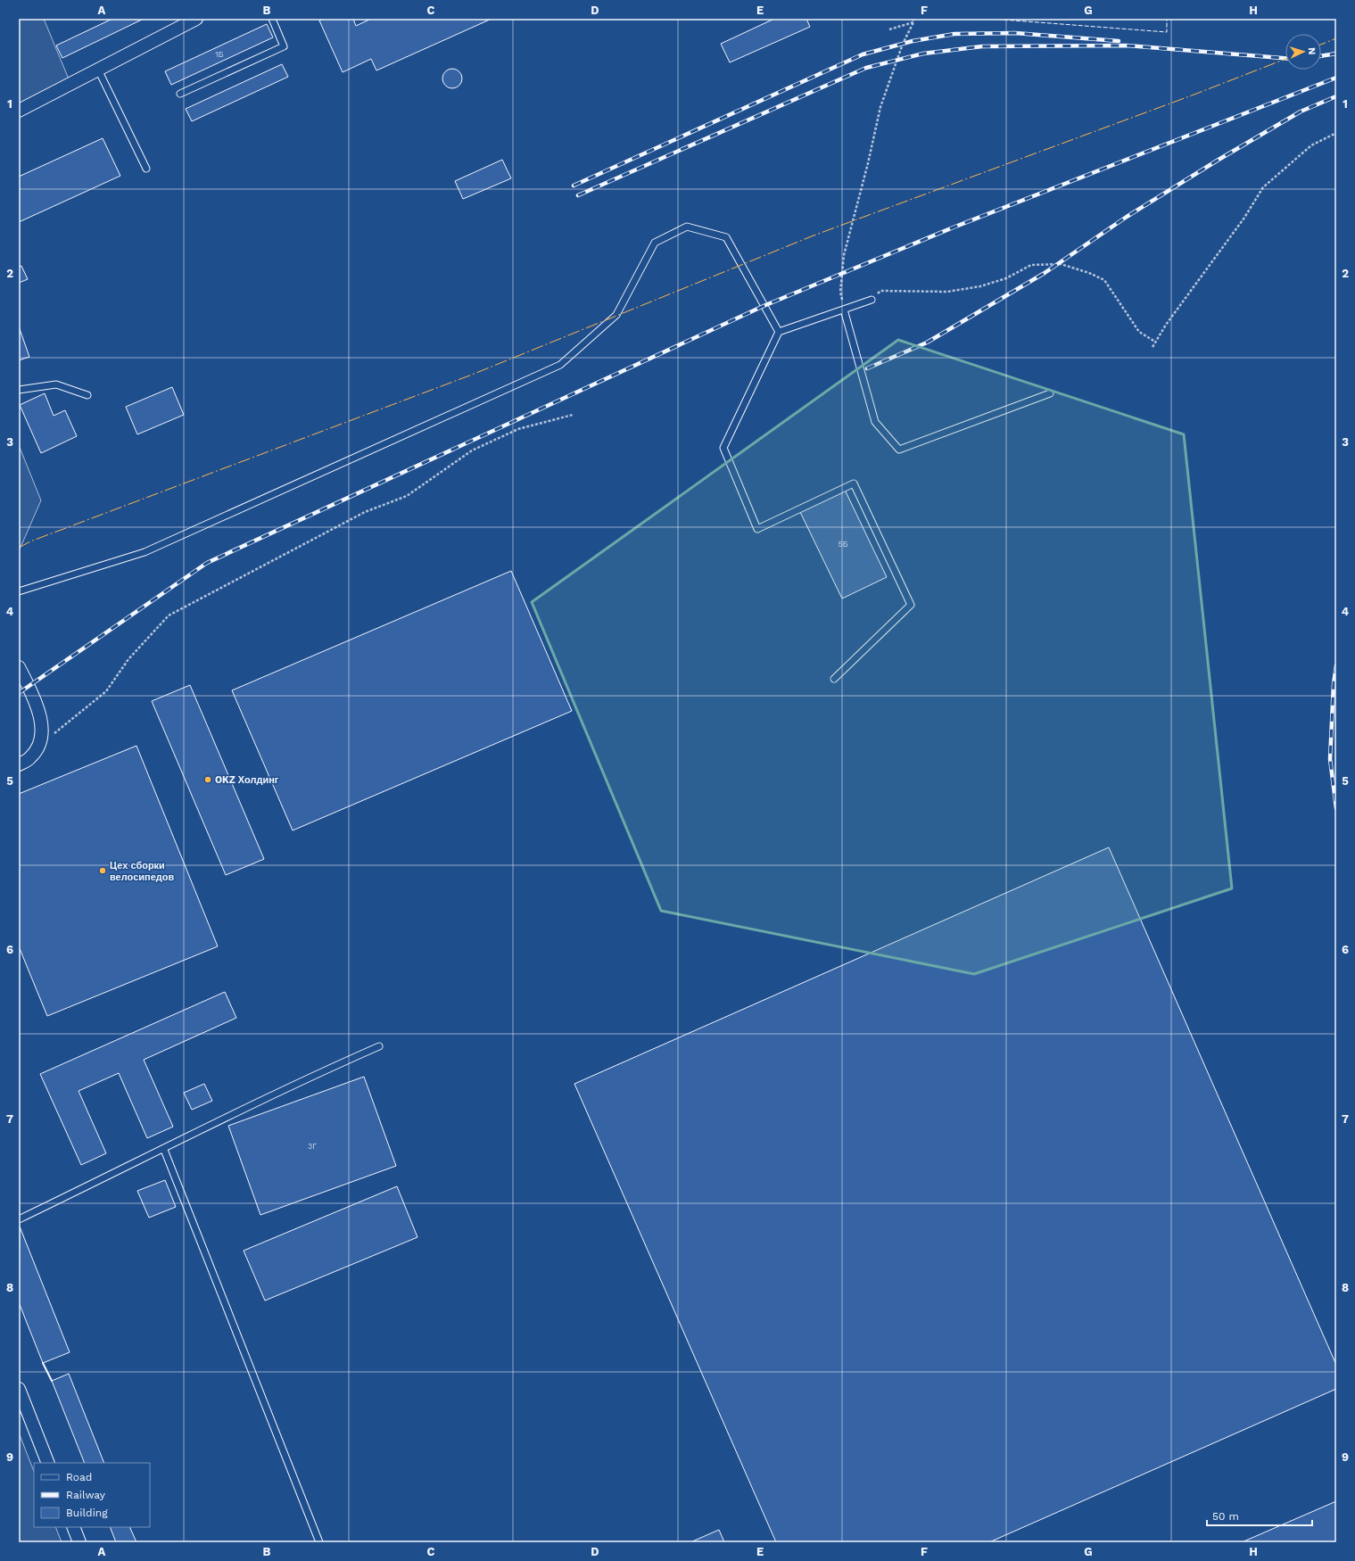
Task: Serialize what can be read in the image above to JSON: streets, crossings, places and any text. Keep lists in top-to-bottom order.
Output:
{
  "places": ["OKZ Холдинг", "Цех сборки велосипедов"],
  "house_numbers": ["1Б", "5Б", "3Г"],
  "legend": ["Road", "Railway", "Building"],
  "scale_bar": "50 m",
  "north": "right",
  "grid": {
    "columns": [
      "A",
      "B",
      "C",
      "D",
      "E",
      "F",
      "G",
      "H"
    ],
    "rows": [
      "1",
      "2",
      "3",
      "4",
      "5",
      "6",
      "7",
      "8",
      "9"
    ]
  }
}
